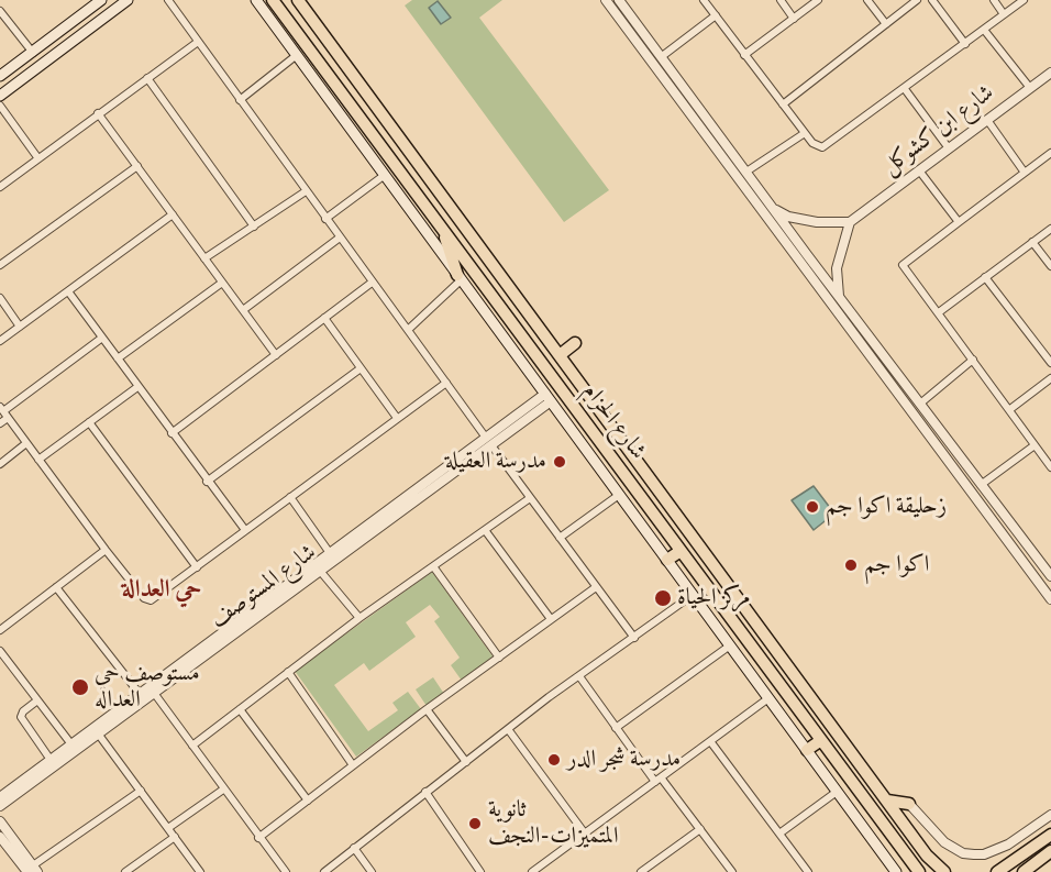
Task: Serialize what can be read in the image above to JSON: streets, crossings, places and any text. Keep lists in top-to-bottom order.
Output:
{
  "streets": {
    "main road": ["شارع الحزام"],
    "street": ["شارع ابن كشوكل", "شارع المستوصف"]
  },
  "districts": ["حي العدالة"],
  "places": [
    "مدرسة العقيلة",
    "زحليقة اكوا جم",
    "اكوا جم",
    "مركز الحياة",
    "مستوصف حي العداله",
    "مدرسة شجر الدر",
    "ثانوية المتميزات-النجف"
  ]
}
